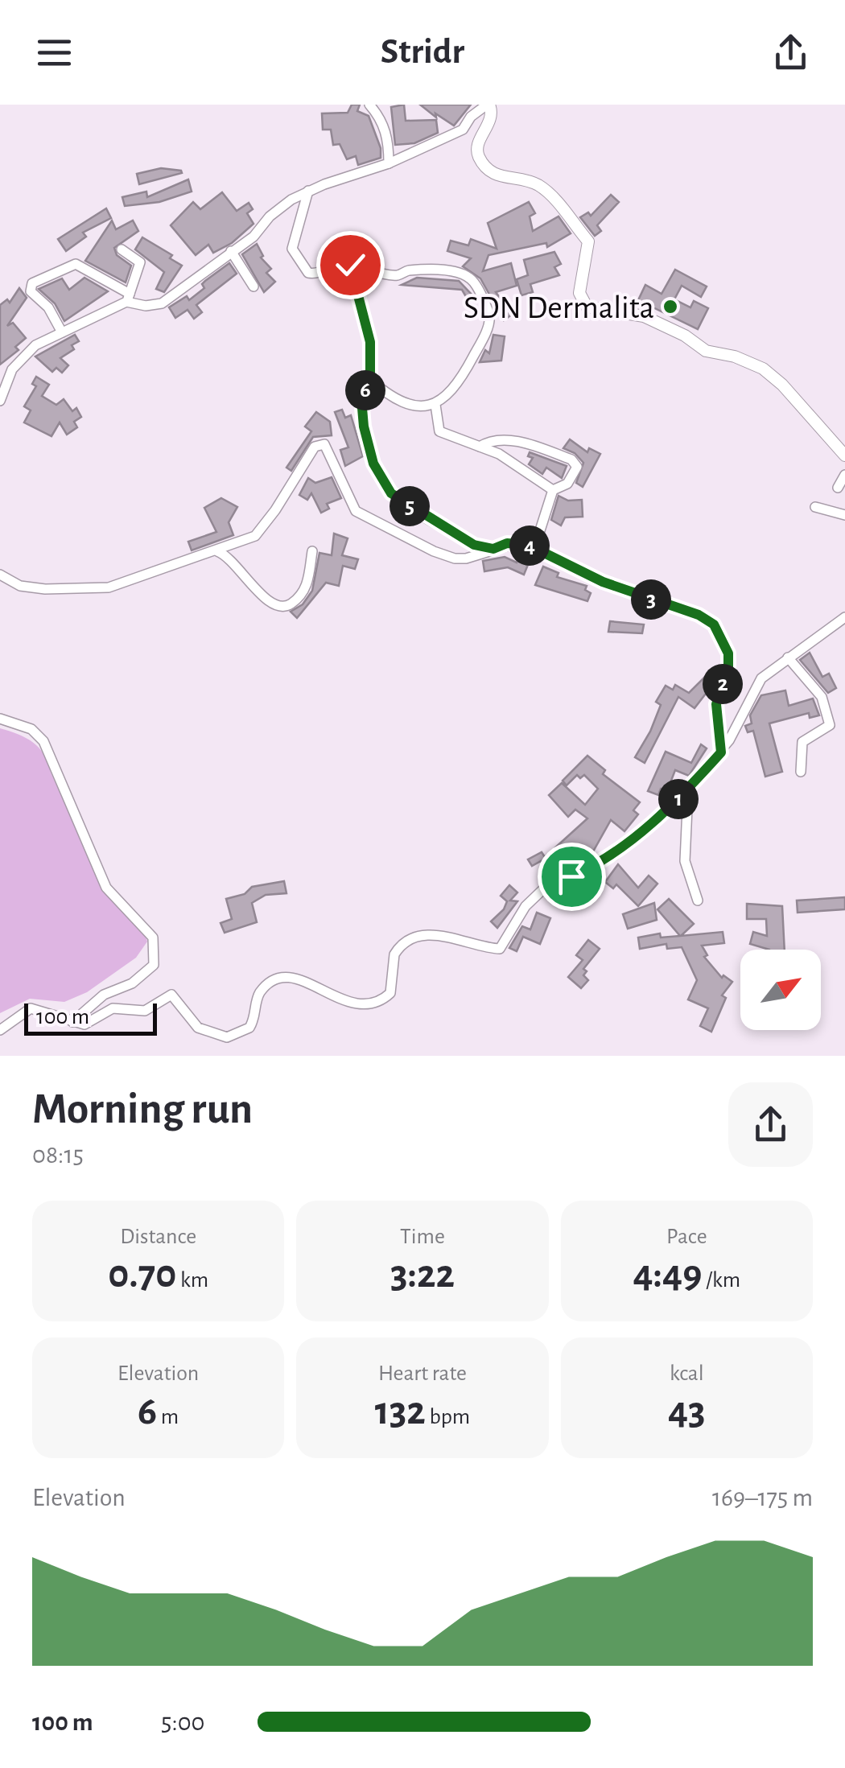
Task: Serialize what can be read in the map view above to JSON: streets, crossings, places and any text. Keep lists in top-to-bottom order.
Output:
{
  "places": ["SDN Dermalita"],
  "scale_bar": "100 m",
  "north": "top right",
  "page": {
    "header": "Stridr",
    "pins": [
      "6",
      "5",
      "4",
      "3",
      "2",
      "1"
    ],
    "scale": "100 m",
    "heading": ["Morning run", "08:15"],
    "stats": [
      ["Distance", "0.70 km"],
      ["Time", "3:22"],
      ["Pace", "4:49 /km"],
      ["Elevation", "6 m"],
      ["Heart rate", "132 bpm"],
      ["kcal", "43"]
    ],
    "chart": ["Elevation", "169–175 m"],
    "list": [
      {
        "name": "100 m",
        "note": "5:00"
      }
    ]
  }
}
